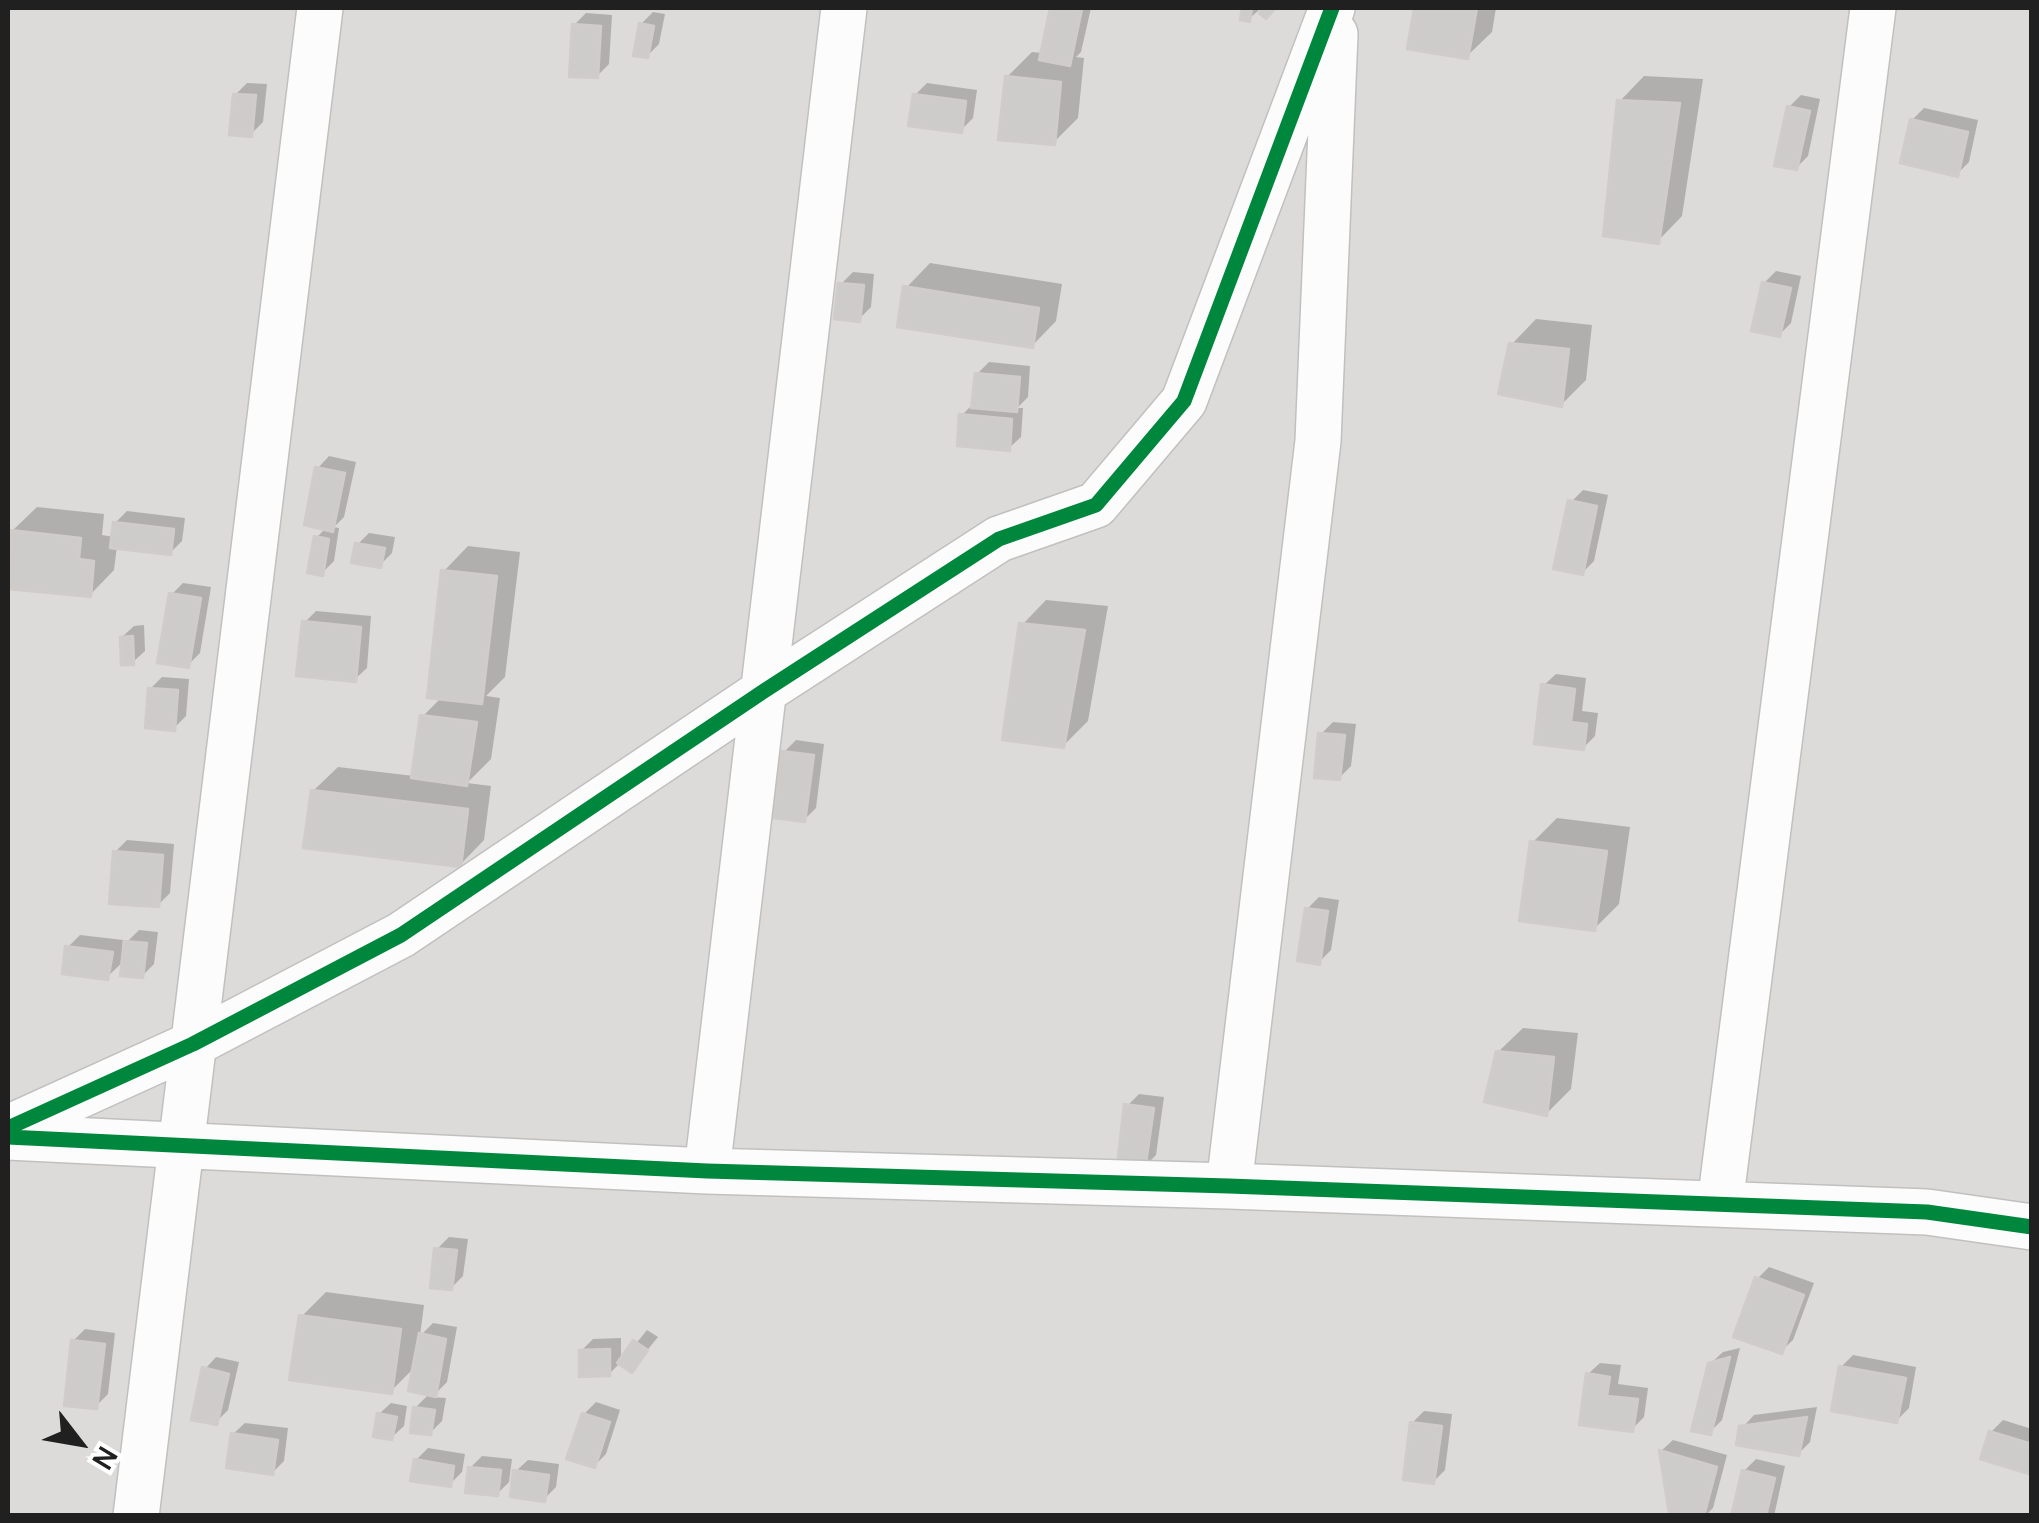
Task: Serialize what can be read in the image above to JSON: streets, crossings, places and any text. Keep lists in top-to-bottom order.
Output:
{
  "north": "bottom right"
}
